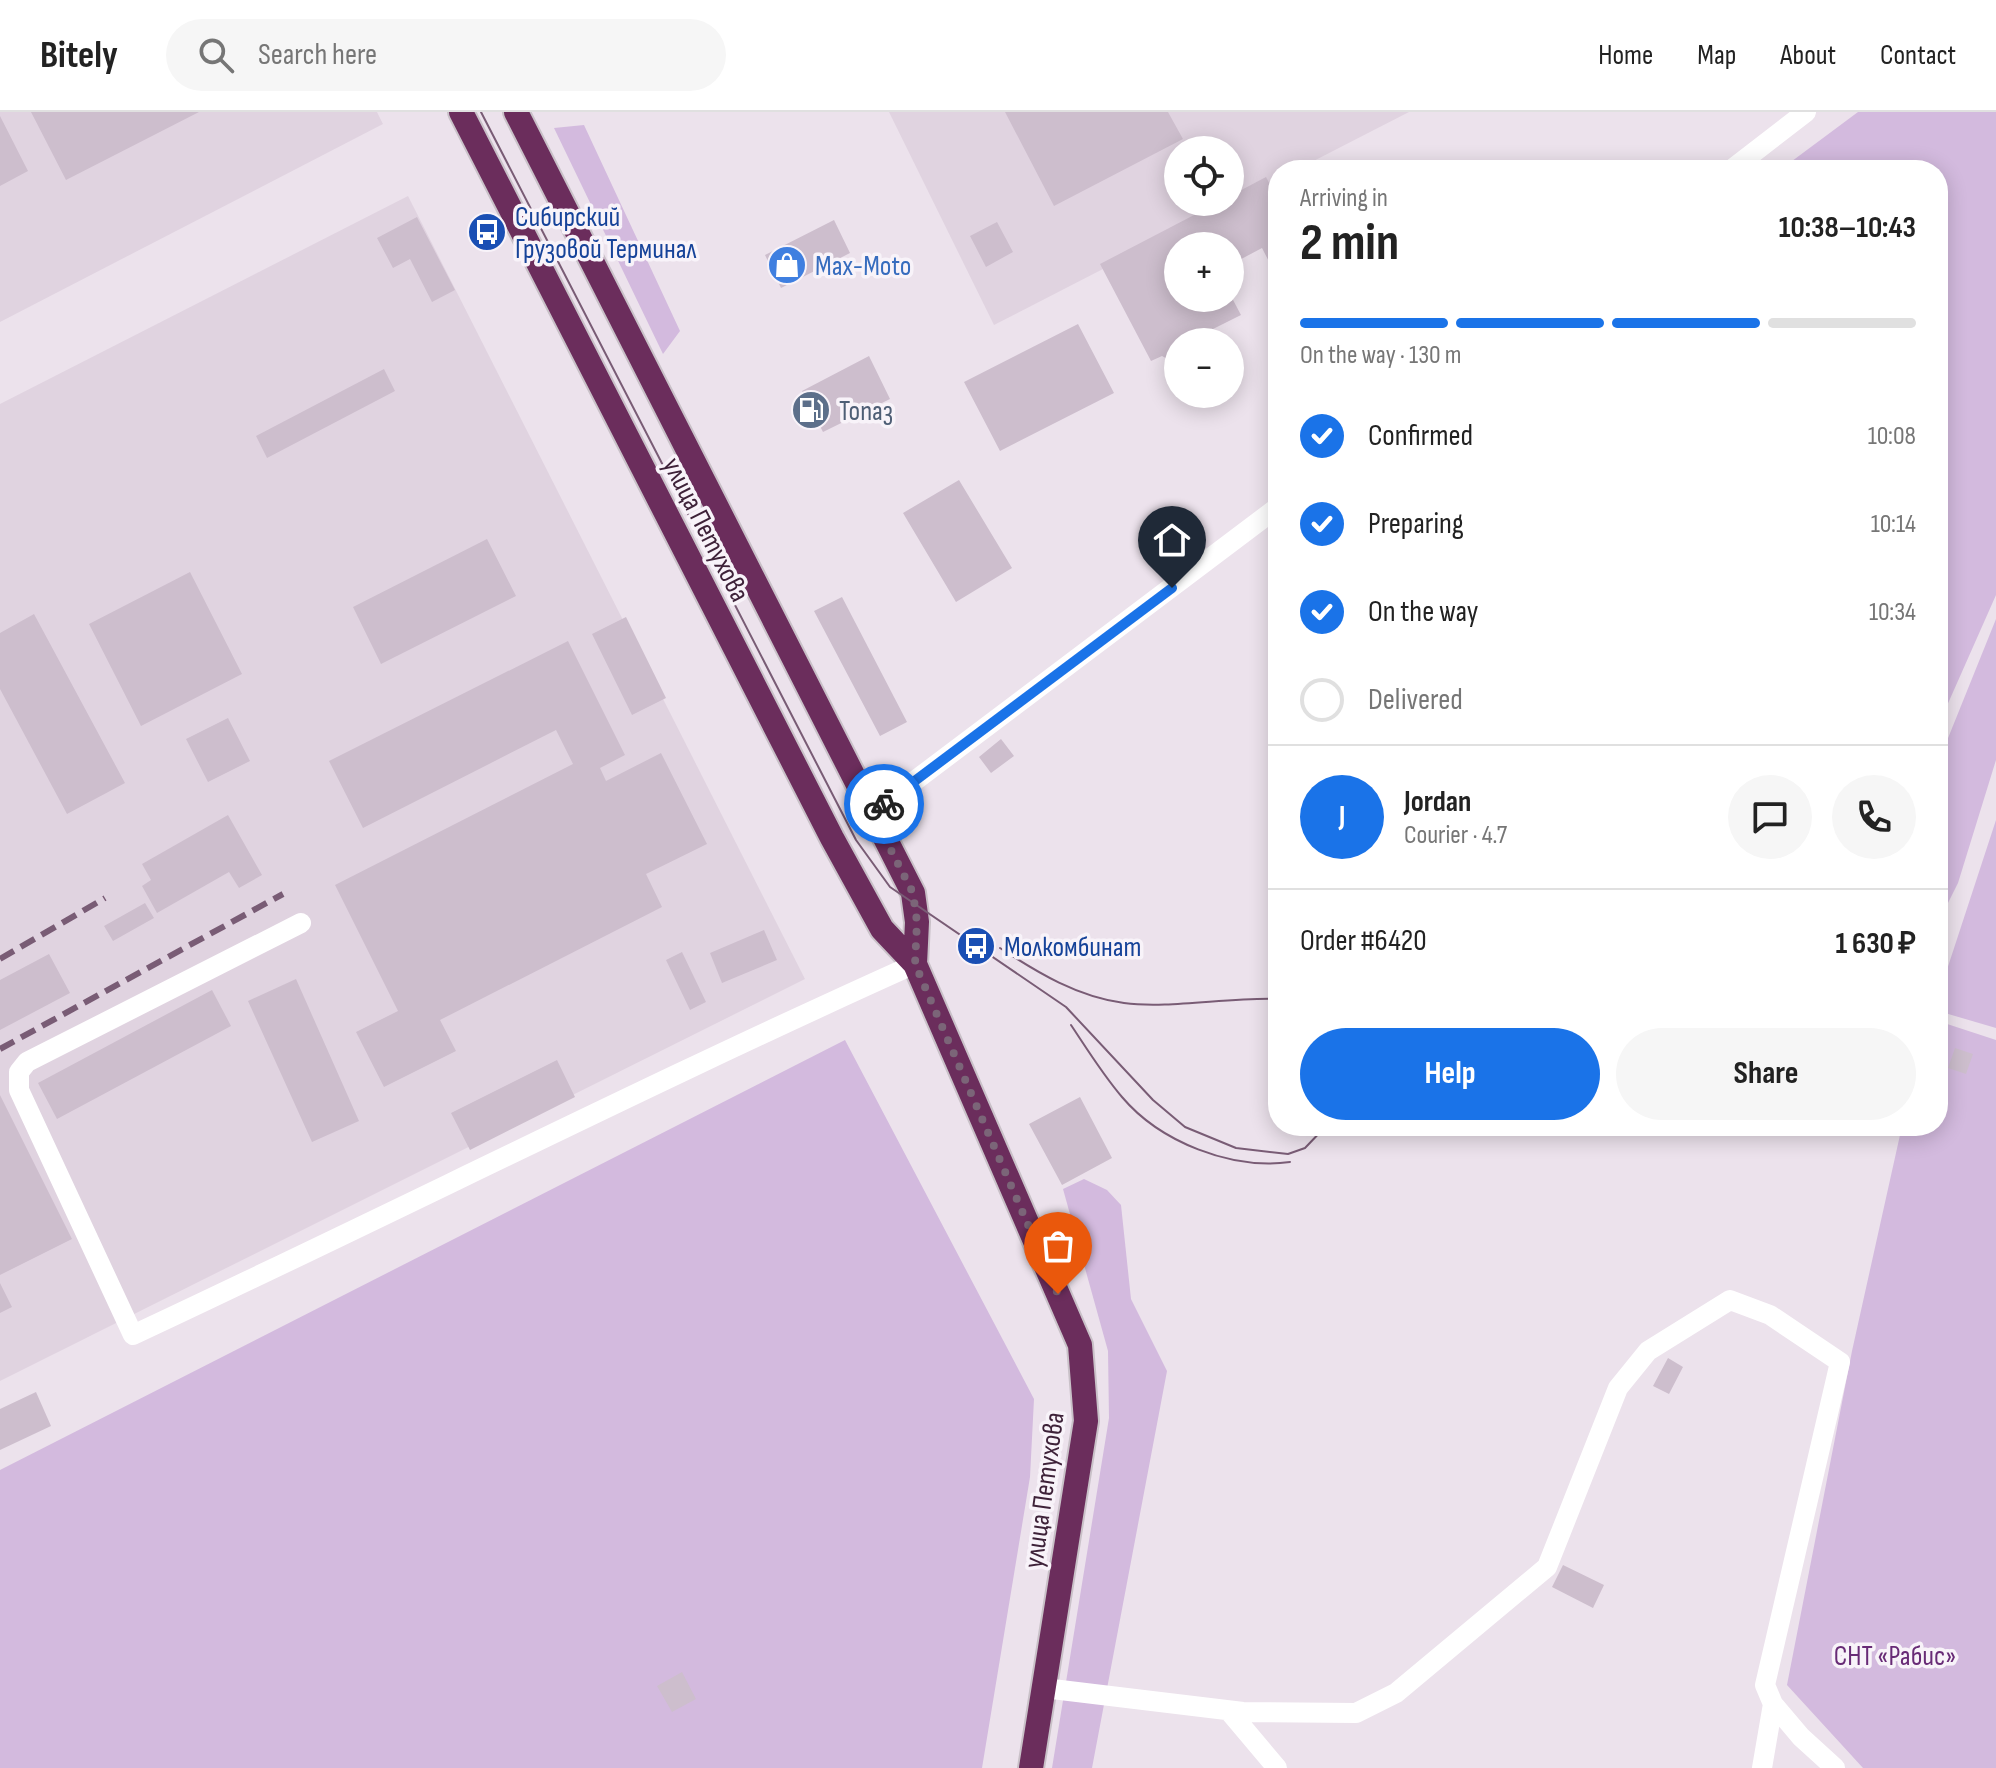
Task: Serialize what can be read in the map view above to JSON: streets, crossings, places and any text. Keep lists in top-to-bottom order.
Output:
{
  "streets": {
    "highway": ["улица Петухова"]
  },
  "parks": ["СНТ «Рабис»"],
  "places": {
    "bus stop": ["Сибирский Грузовой Терминал", "Молкомбинат"],
    "shop": ["Max-Moto"],
    "fuel station": ["Топаз"]
  },
  "page": {
    "header": "Bitely",
    "search": "Search here",
    "nav": [
      "Home",
      "Map",
      "About",
      "Contact"
    ],
    "map_buttons": ["+", "−"],
    "heading": ["2 min", "Arriving in", "10:38–10:43"],
    "panel": [
      "Jordan",
      "Courier · 4.7",
      "Order #6420",
      "1 630 ₽"
    ],
    "bar": "On the way · 130 m",
    "list": [
      ["Confirmed", "10:08"],
      ["Preparing", "10:14"],
      ["On the way", "10:34"],
      "Delivered"
    ],
    "round": "J",
    "buttons": ["Help", "Share"]
  }
}
